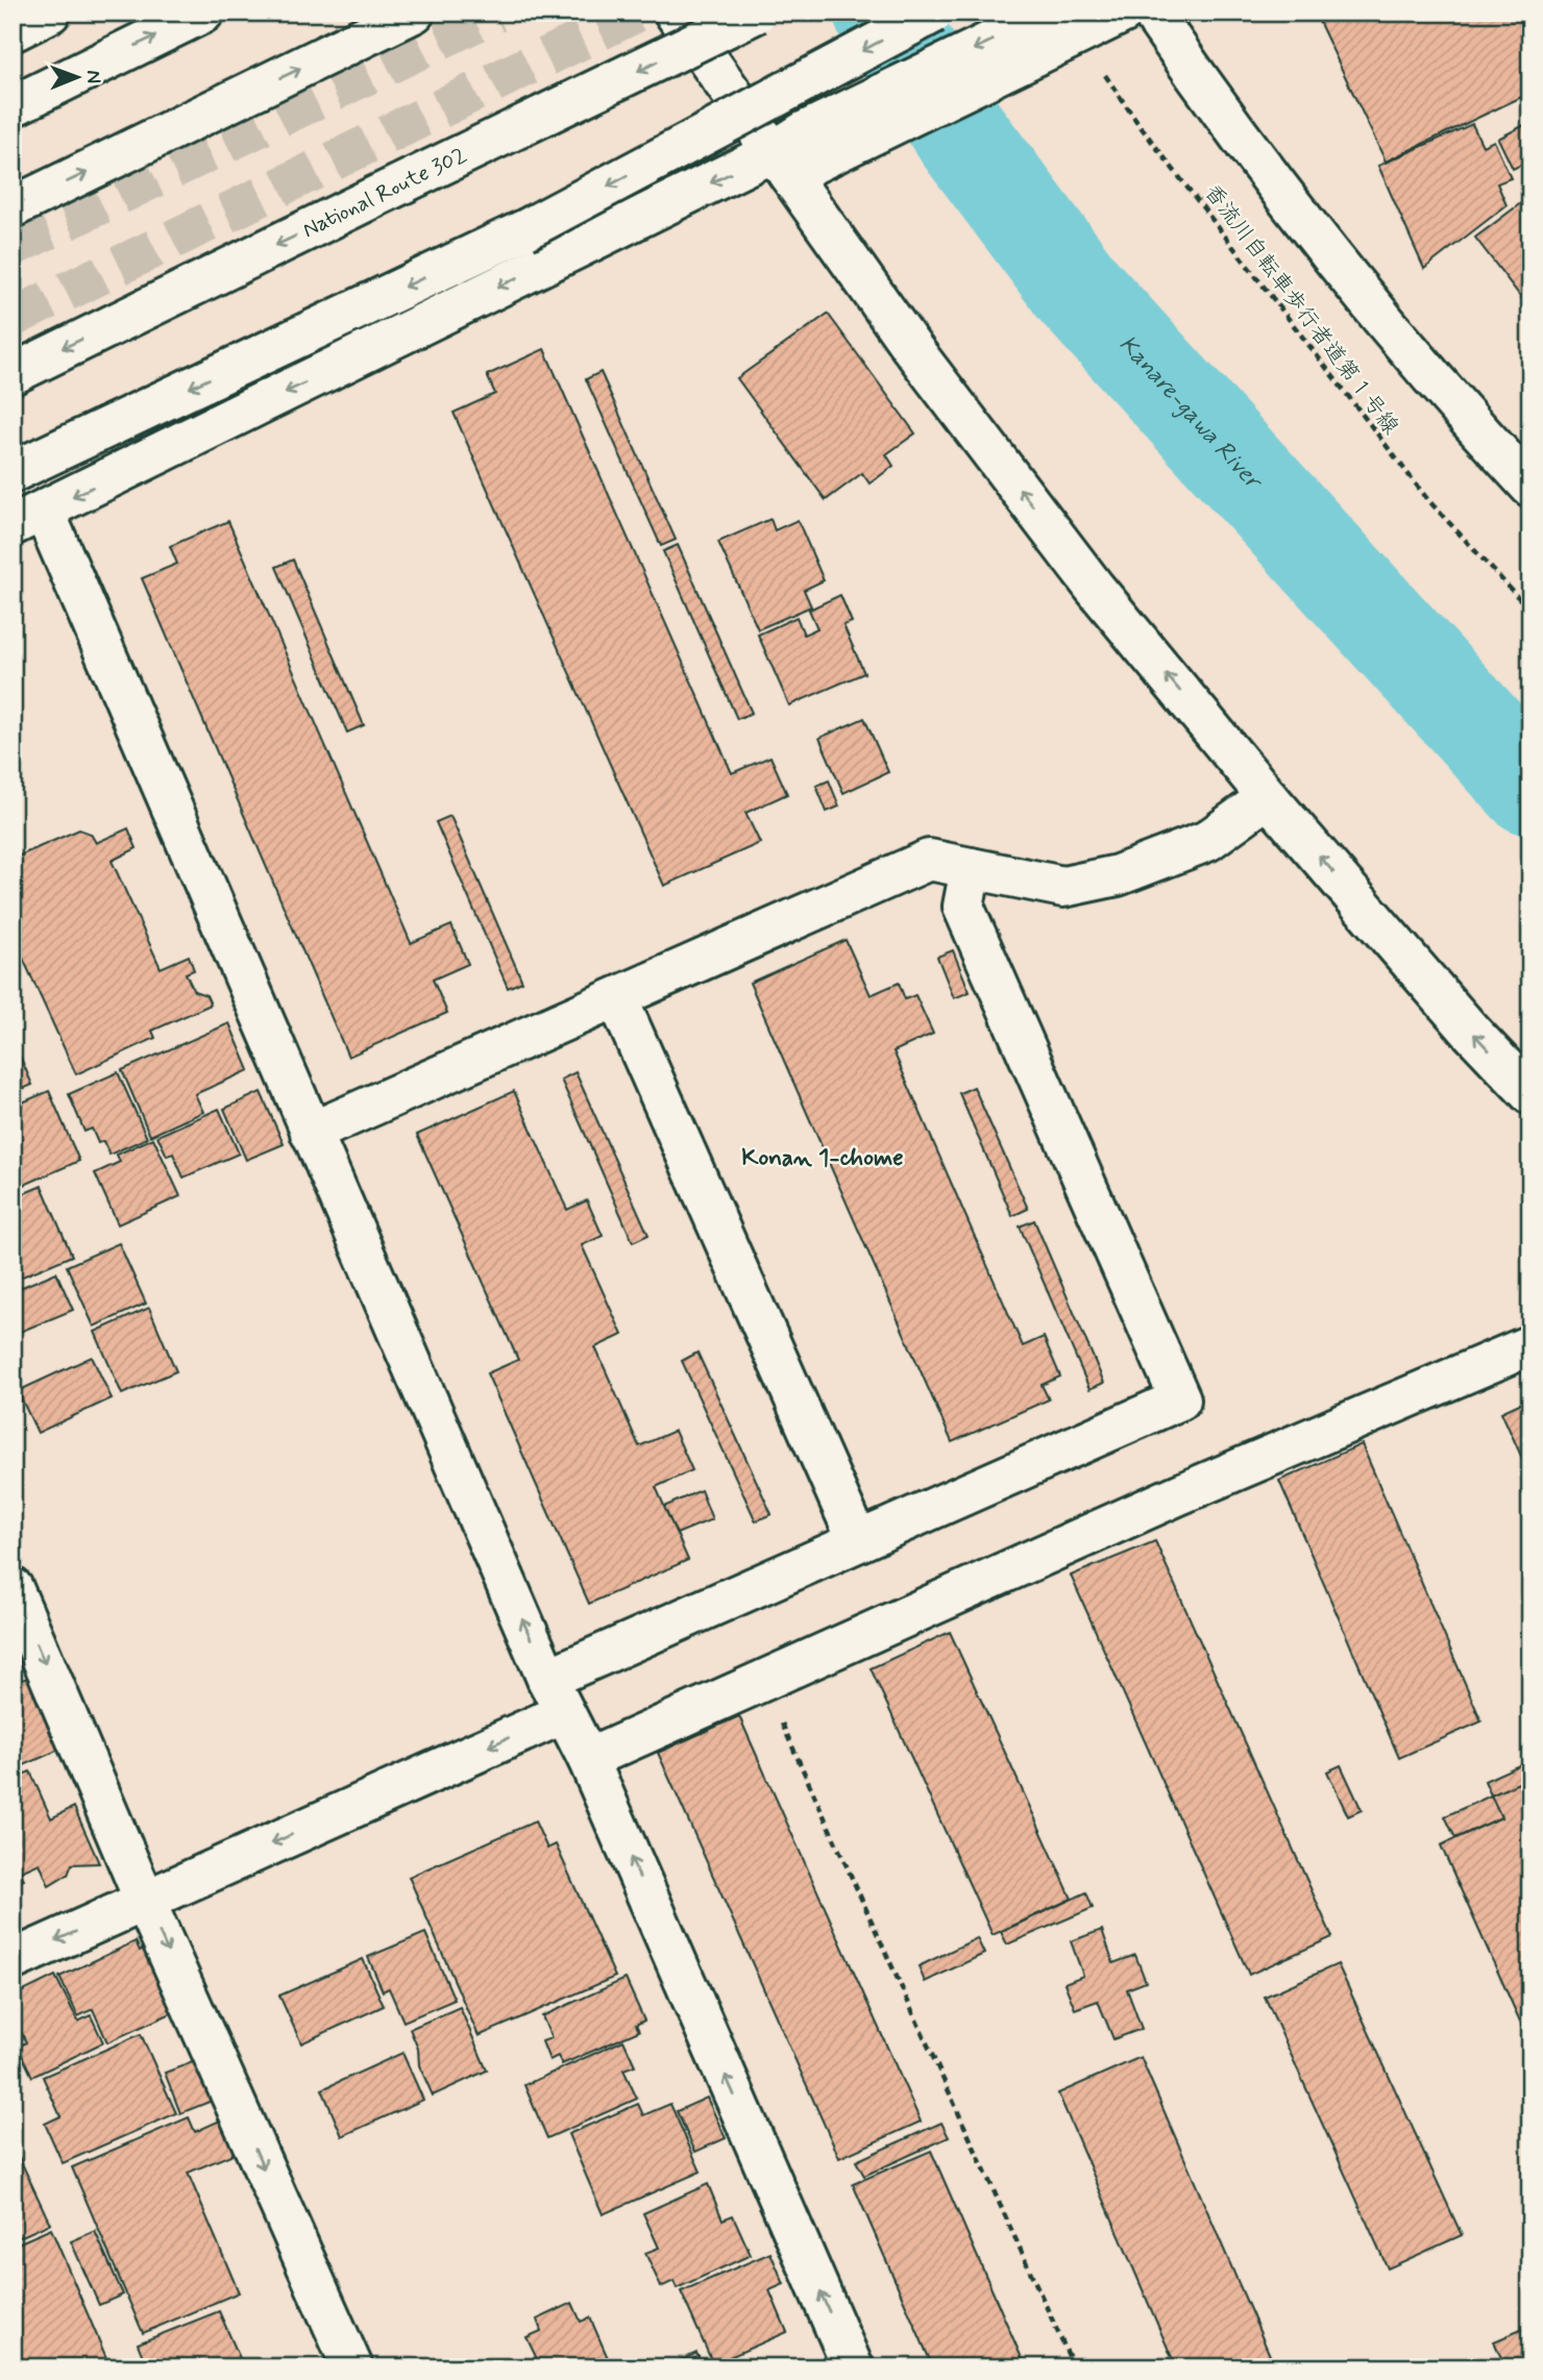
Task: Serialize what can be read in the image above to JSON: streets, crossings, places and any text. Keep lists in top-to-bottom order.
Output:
{
  "streets": {
    "main road": ["National Route 302"],
    "path": ["香流川自転車歩行者道第１号線"]
  },
  "districts": ["Konan 1-chome"],
  "water": ["Kanare-gawa River"],
  "north": "right"
}
